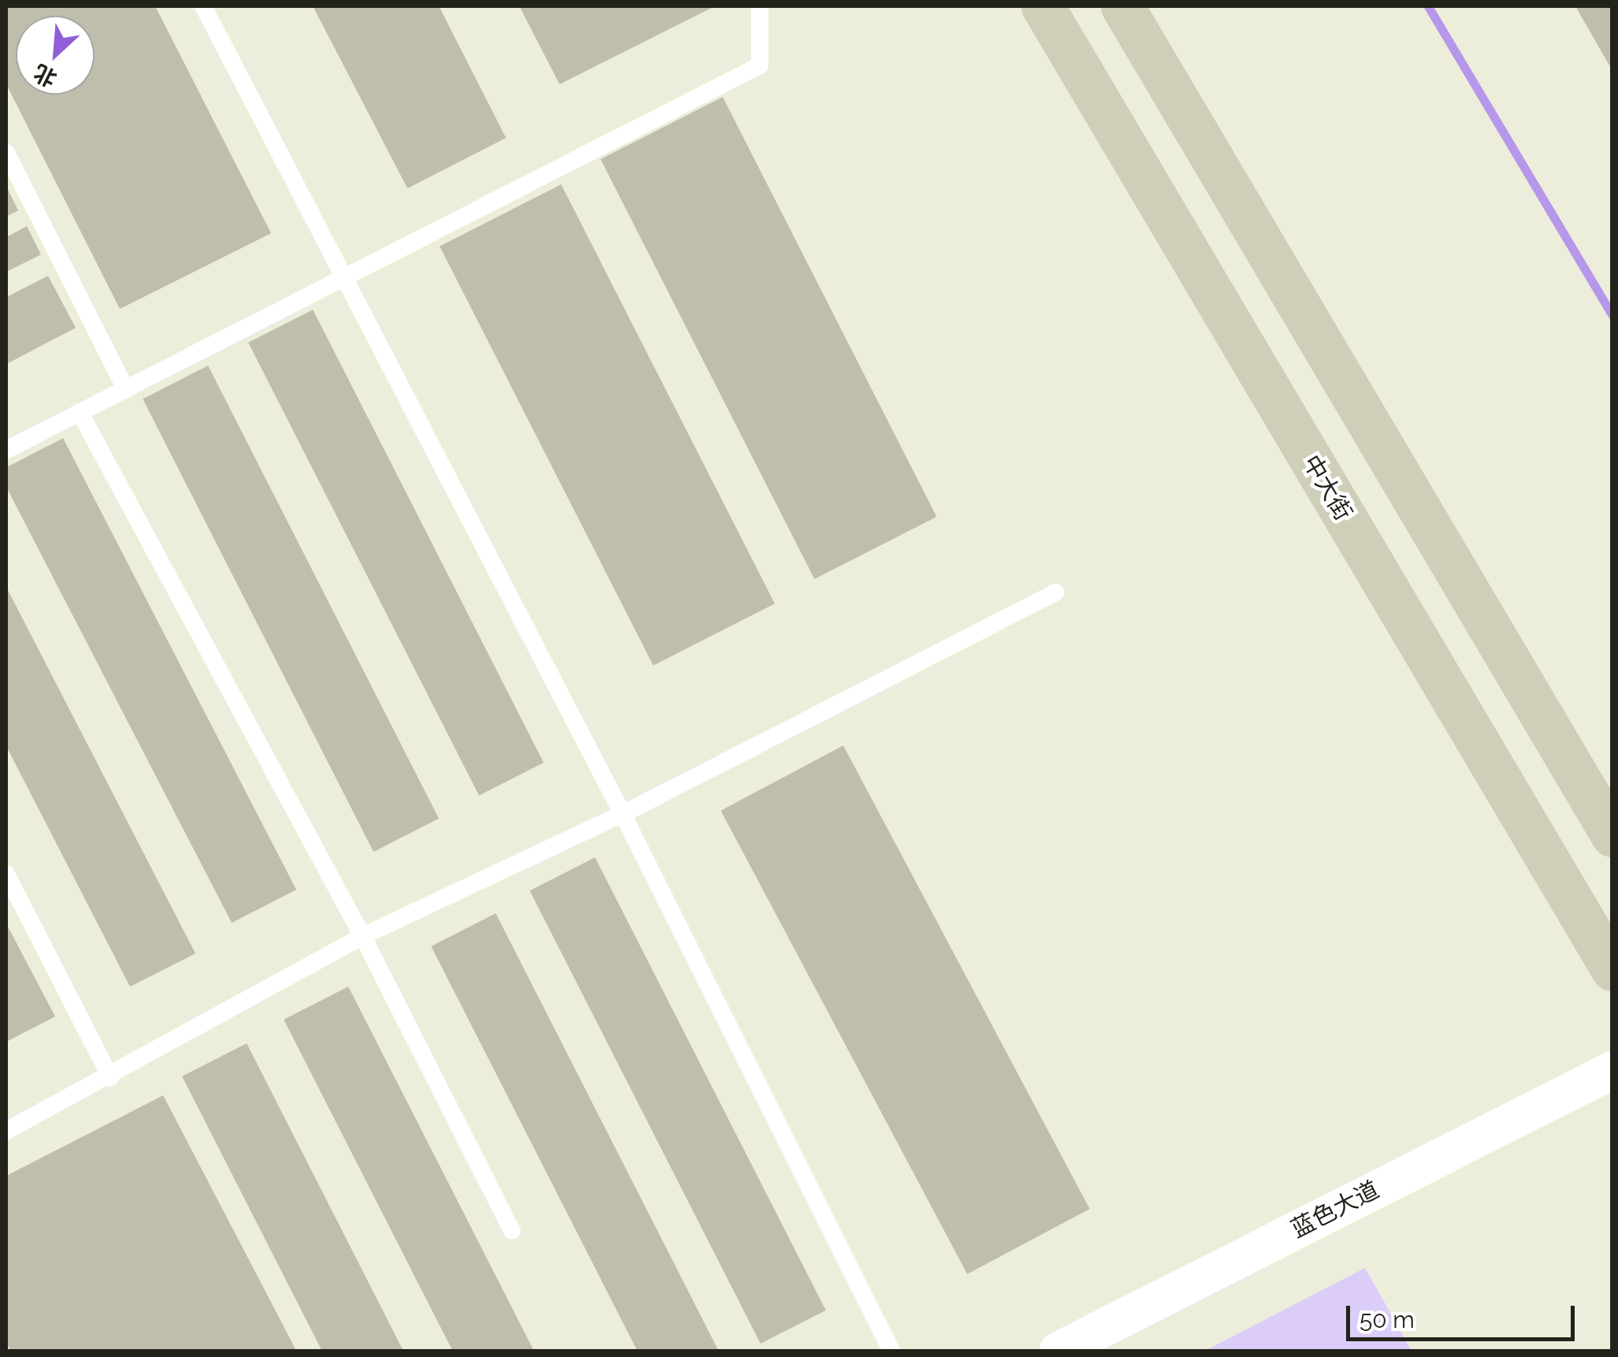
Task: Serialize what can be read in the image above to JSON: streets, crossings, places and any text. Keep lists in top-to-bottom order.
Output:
{
  "streets": {
    "street": ["中大街", "蓝色大道"]
  },
  "scale_bar": "50 m",
  "north": "bottom left"
}
